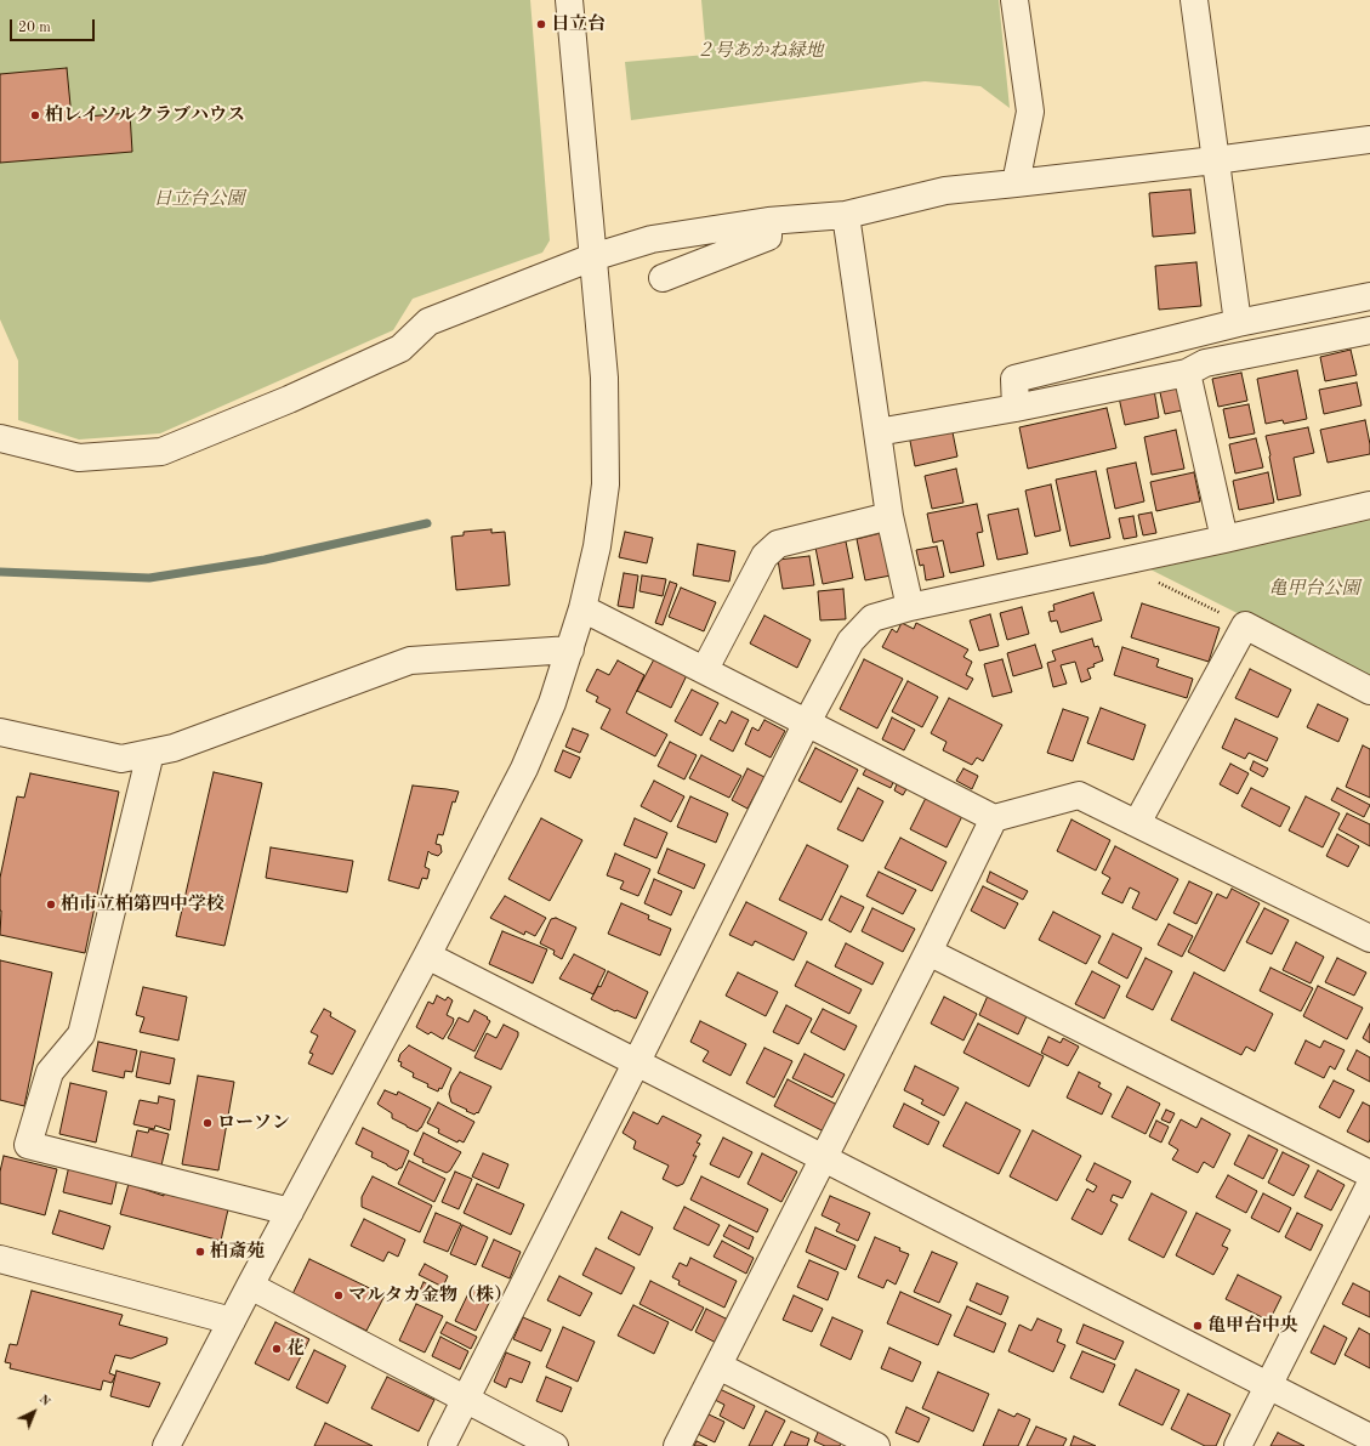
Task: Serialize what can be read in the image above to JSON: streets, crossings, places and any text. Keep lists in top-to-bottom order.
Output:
{
  "parks": ["２号あかね緑地", "日立台公園", "亀甲台公園"],
  "places": [
    "日立台",
    "柏レイソルクラブハウス",
    "柏市立柏第四中学校",
    "ローソン",
    "柏斎苑",
    "マルタカ金物（株）",
    "亀甲台中央",
    "花"
  ],
  "scale_bar": "20 m",
  "north": "top right"
}
